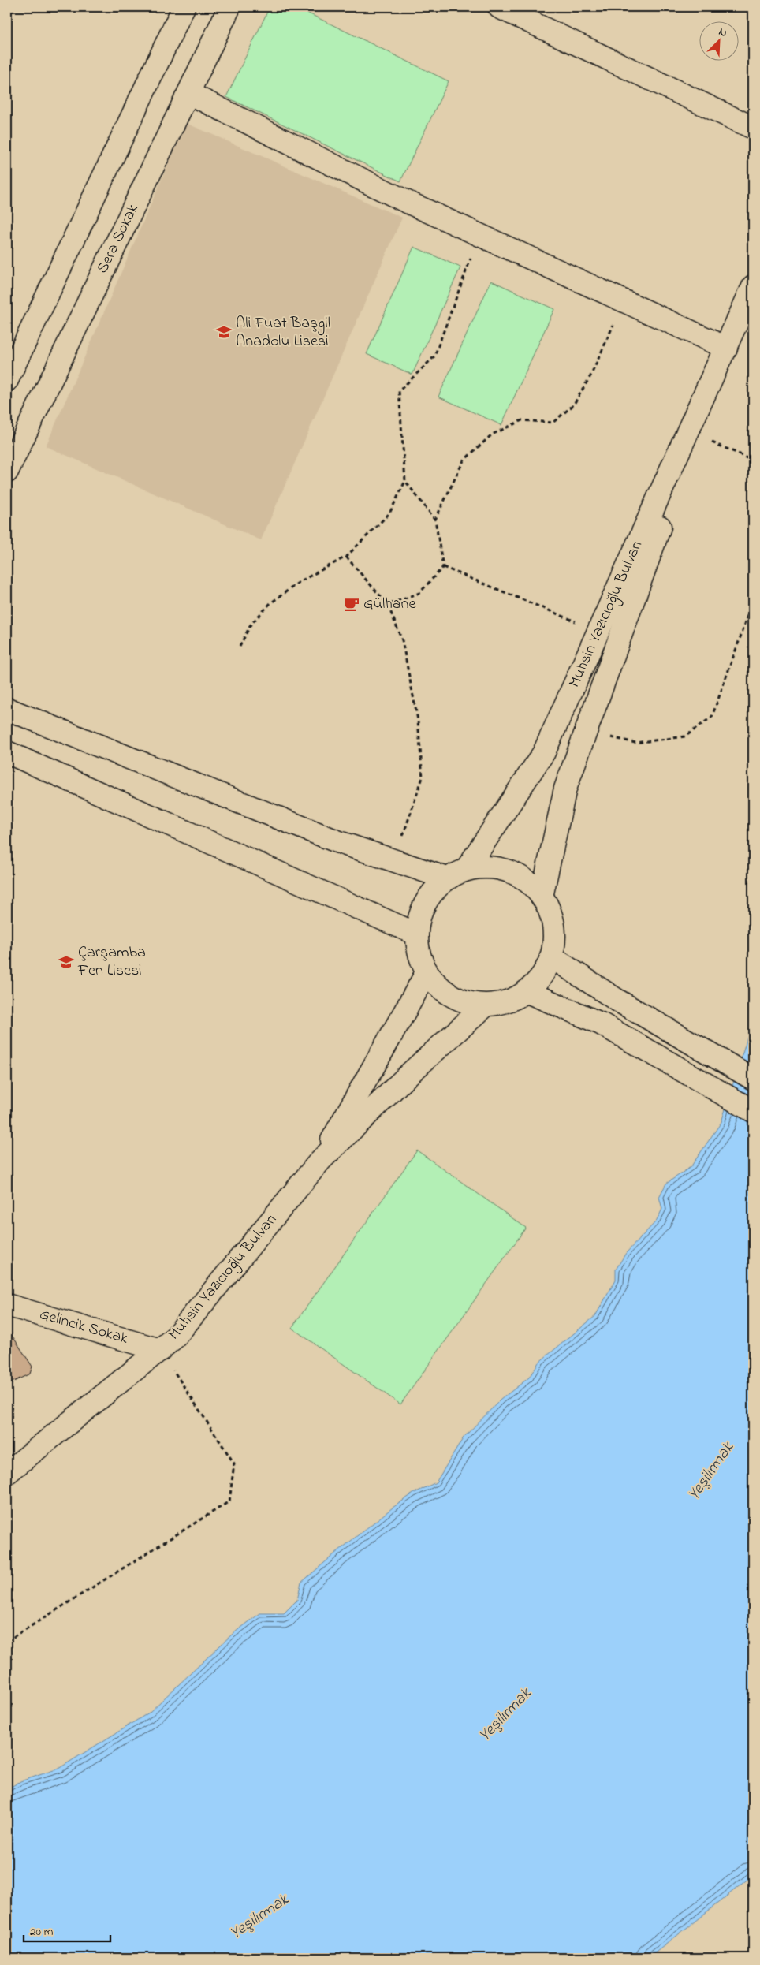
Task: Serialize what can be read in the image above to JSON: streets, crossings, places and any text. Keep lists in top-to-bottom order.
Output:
{
  "streets": {
    "main road": ["Sera Sokak", "Muhsin Yazıcıoğlu Bulvarı", "Gelincik Sokak"]
  },
  "crossings": [
    ["Muhsin Yazıcıoğlu Bulvarı", "Gelincik Sokak"]
  ],
  "water": ["Yeşilırmak"],
  "places": {
    "school or university": ["Ali Fuat Başgil Anadolu Lisesi", "Çarşamba Fen Lisesi"],
    "cafe": ["Gülhane"]
  },
  "scale_bar": "20 m",
  "north": "top right"
}
